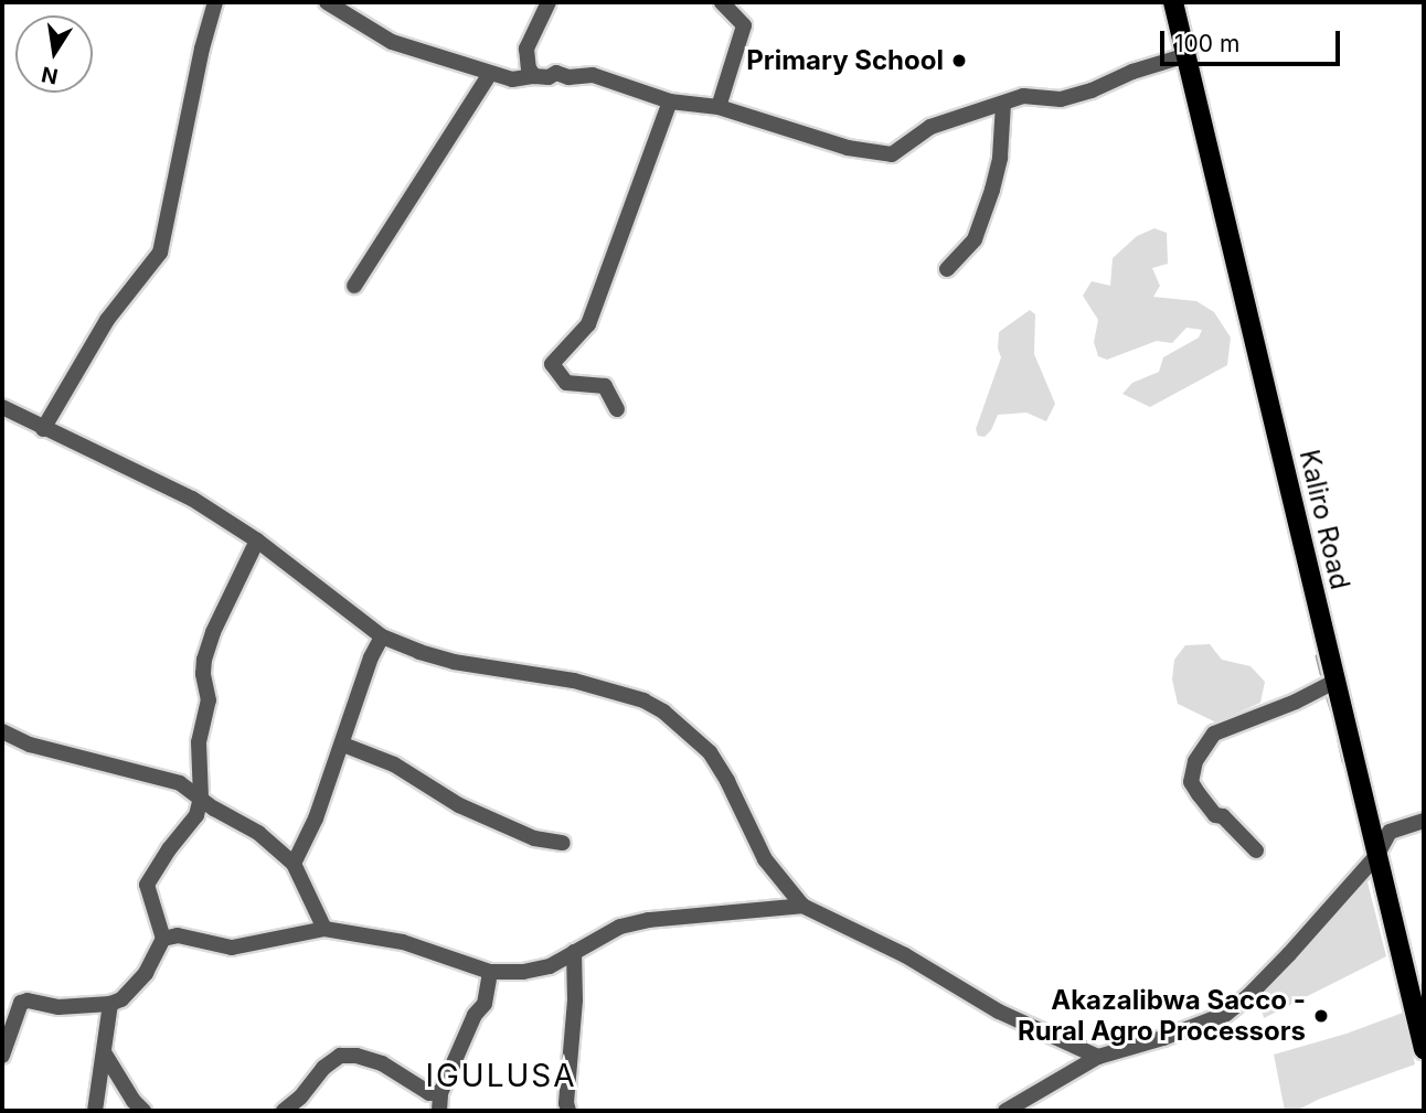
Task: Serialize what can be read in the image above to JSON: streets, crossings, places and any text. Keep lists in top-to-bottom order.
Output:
{
  "streets": {
    "main road": ["Kaliro Road"]
  },
  "districts": ["IGULUSA"],
  "places": ["Primary School", "Akazalibwa Sacco - Rural Agro Processors"],
  "scale_bar": "100 m",
  "north": "bottom"
}
